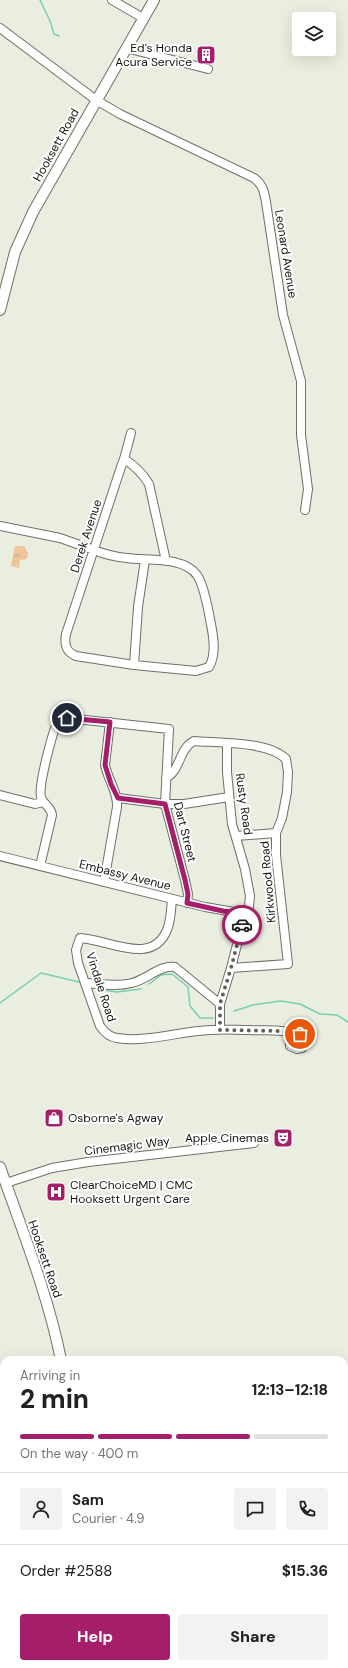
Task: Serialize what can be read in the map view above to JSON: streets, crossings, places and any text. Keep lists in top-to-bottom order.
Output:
{
  "streets": {
    "main road": ["Hooksett Road"],
    "street": [
      "Leonard Avenue",
      "Derek Avenue",
      "Rusty Road",
      "Dart Street",
      "Embassy Avenue",
      "Kirkwood Road",
      "Vindale Road",
      "Cinemagic Way"
    ]
  },
  "crossings": [
    ["Hooksett Road", "Leonard Avenue"],
    ["Hooksett Road", "Cinemagic Way"],
    ["Rusty Road", "Embassy Avenue"],
    ["Rusty Road", "Kirkwood Road"],
    ["Rusty Road", "Vindale Road"],
    ["Dart Street", "Embassy Avenue"],
    ["Embassy Avenue", "Vindale Road"]
  ],
  "places": {
    "building": ["Ed's Honda Acura Service"],
    "shop": ["Osborne's Agway"],
    "theatre": ["Apple Cinemas"],
    "hospital": ["ClearChoiceMD | CMC Hooksett Urgent Care"]
  },
  "page": {
    "heading": ["2 min", "Arriving in", "12:13–12:18"],
    "panel": [
      "Sam",
      "Courier · 4.9",
      "Order #2588",
      "$15.36"
    ],
    "bar": "On the way · 400 m",
    "buttons": ["Help", "Share"]
  }
}
